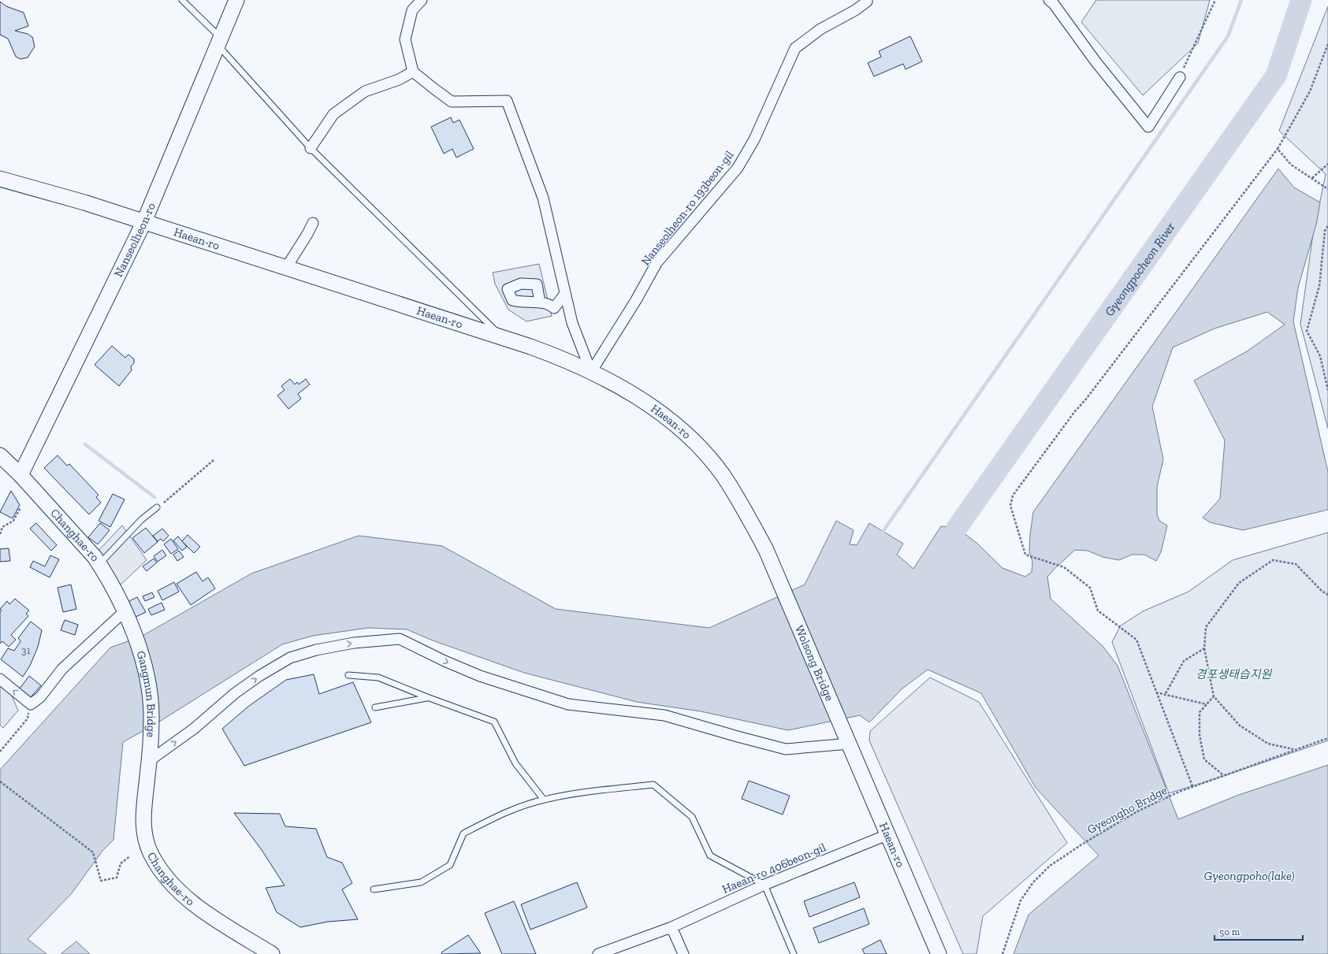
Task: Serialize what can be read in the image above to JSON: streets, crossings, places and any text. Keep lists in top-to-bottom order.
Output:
{
  "streets": {
    "street": [
      "Nanseolheon-ro 193beon-gil",
      "Haean-ro",
      "Nanseolheon-ro",
      "Changhae-ro",
      "Wolsong Bridge",
      "Gangmun Bridge",
      "Haean-ro 406beon-gil"
    ],
    "path": ["Gyeongho Bridge"]
  },
  "crossings": [
    ["Nanseolheon-ro 193beon-gil", "Haean-ro"],
    ["Haean-ro", "Nanseolheon-ro"],
    ["Haean-ro", "Wolsong Bridge"],
    ["Haean-ro", "Haean-ro 406beon-gil"],
    ["Nanseolheon-ro", "Changhae-ro"],
    ["Changhae-ro", "Gangmun Bridge"]
  ],
  "water": ["Gyeongpocheon River", "Gyeongpoho(lake)"],
  "parks": ["경포생태습지원"],
  "house_numbers": ["31"],
  "scale_bar": "50 m"
}
